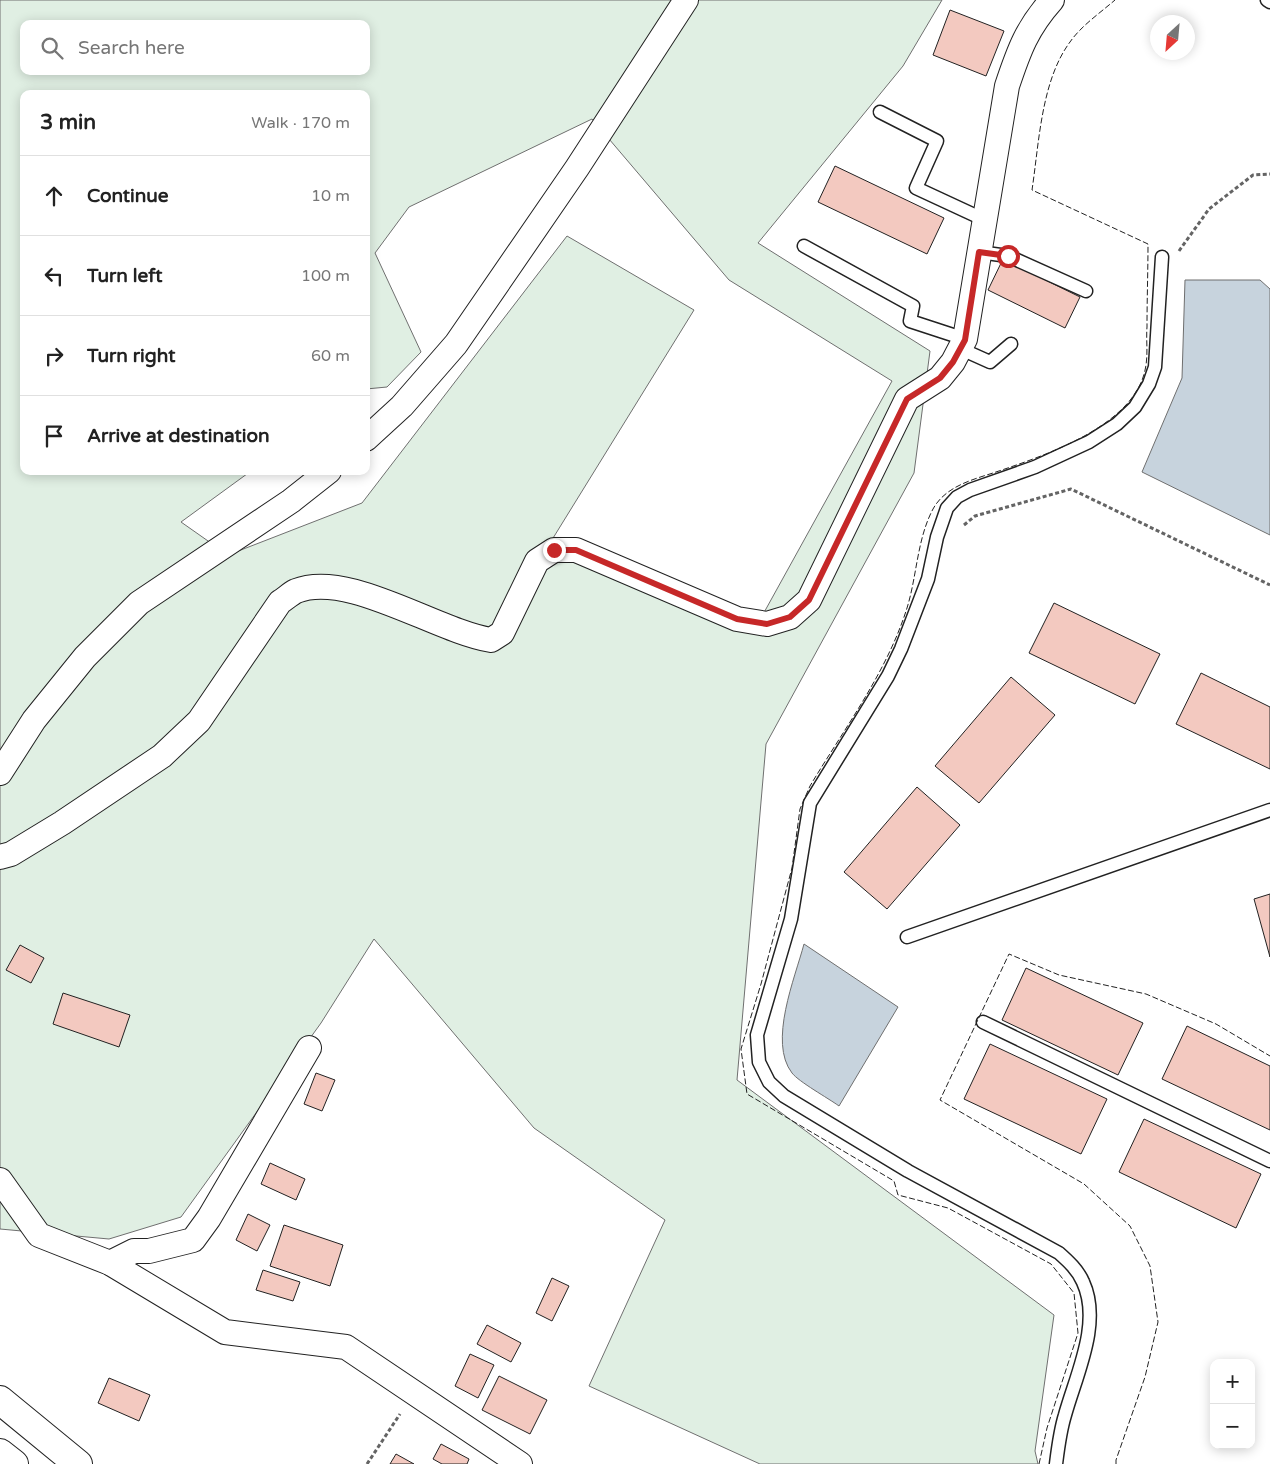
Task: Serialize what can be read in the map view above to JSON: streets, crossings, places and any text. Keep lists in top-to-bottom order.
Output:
{
  "north": "bottom left",
  "page": {
    "search": "Search here",
    "heading": ["3 min", "Walk · 170 m"],
    "list": [
      ["Continue", "10 m"],
      ["Turn left", "100 m"],
      ["Turn right", "60 m"],
      "Arrive at destination"
    ],
    "map_buttons": ["+", "−"]
  }
}
